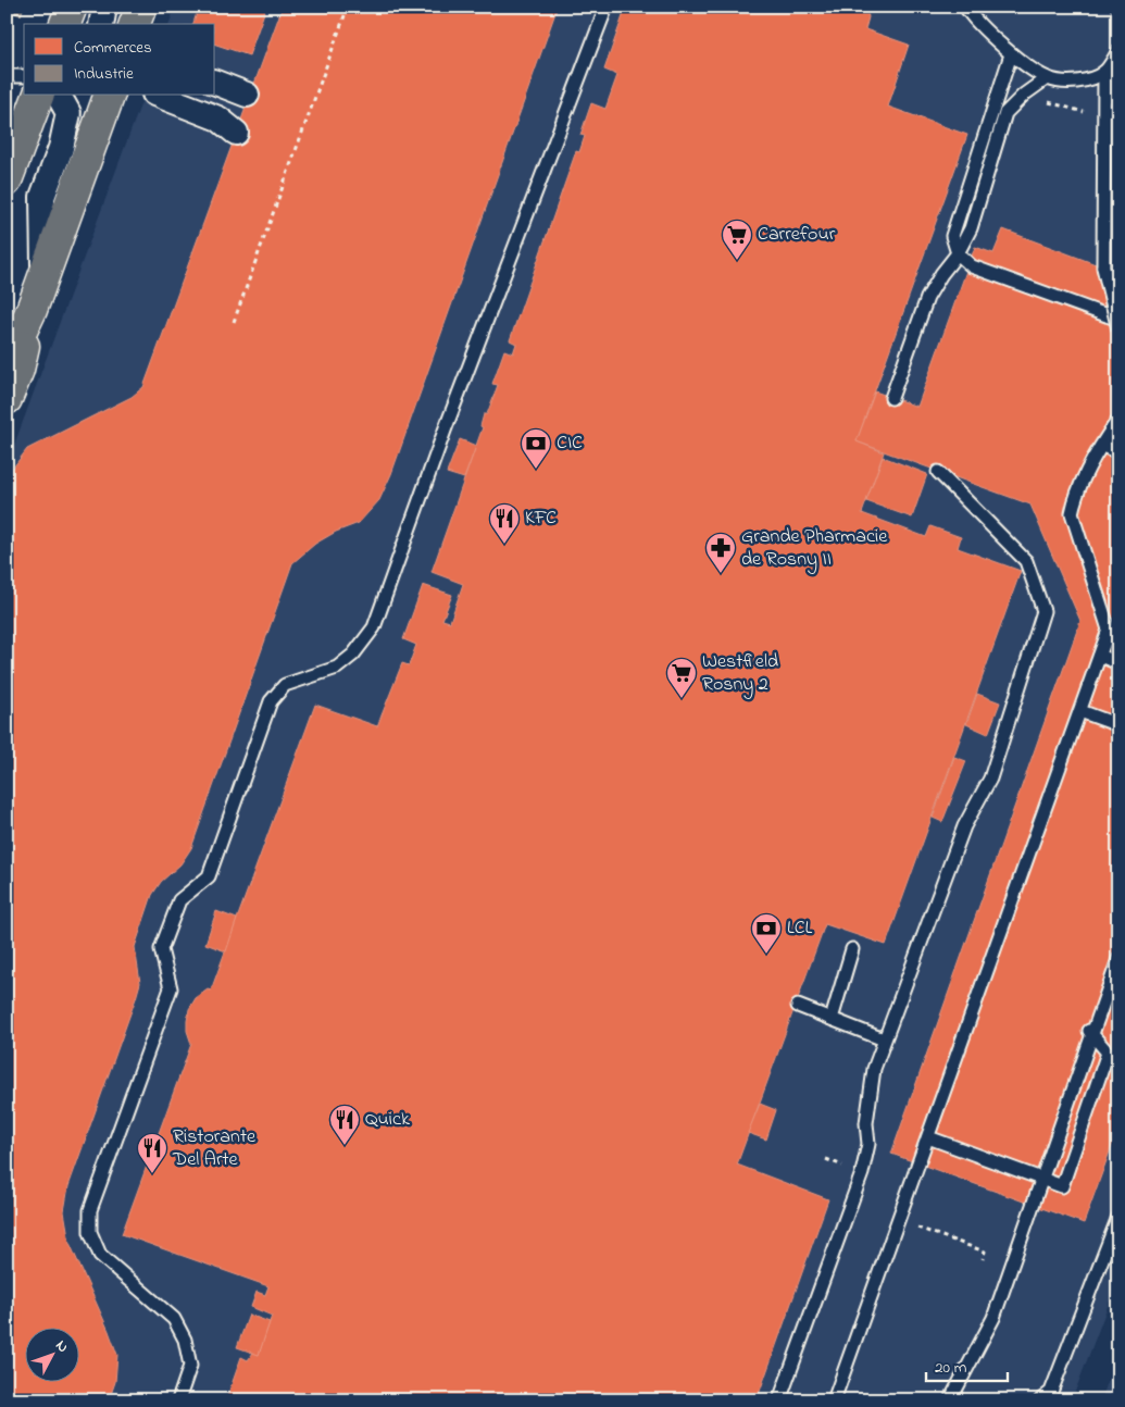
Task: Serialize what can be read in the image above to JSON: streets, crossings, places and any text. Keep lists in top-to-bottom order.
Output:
{
  "places": {
    "supermarket": ["Carrefour", "Westfield Rosny 2"],
    "bank": ["CIC", "LCL"],
    "restaurant": ["KFC", "Quick", "Ristorante Del Arte"],
    "pharmacy": ["Grande Pharmacie de Rosny II"]
  },
  "legend": ["Commerces", "Industrie"],
  "scale_bar": "20 m",
  "north": "top right"
}
